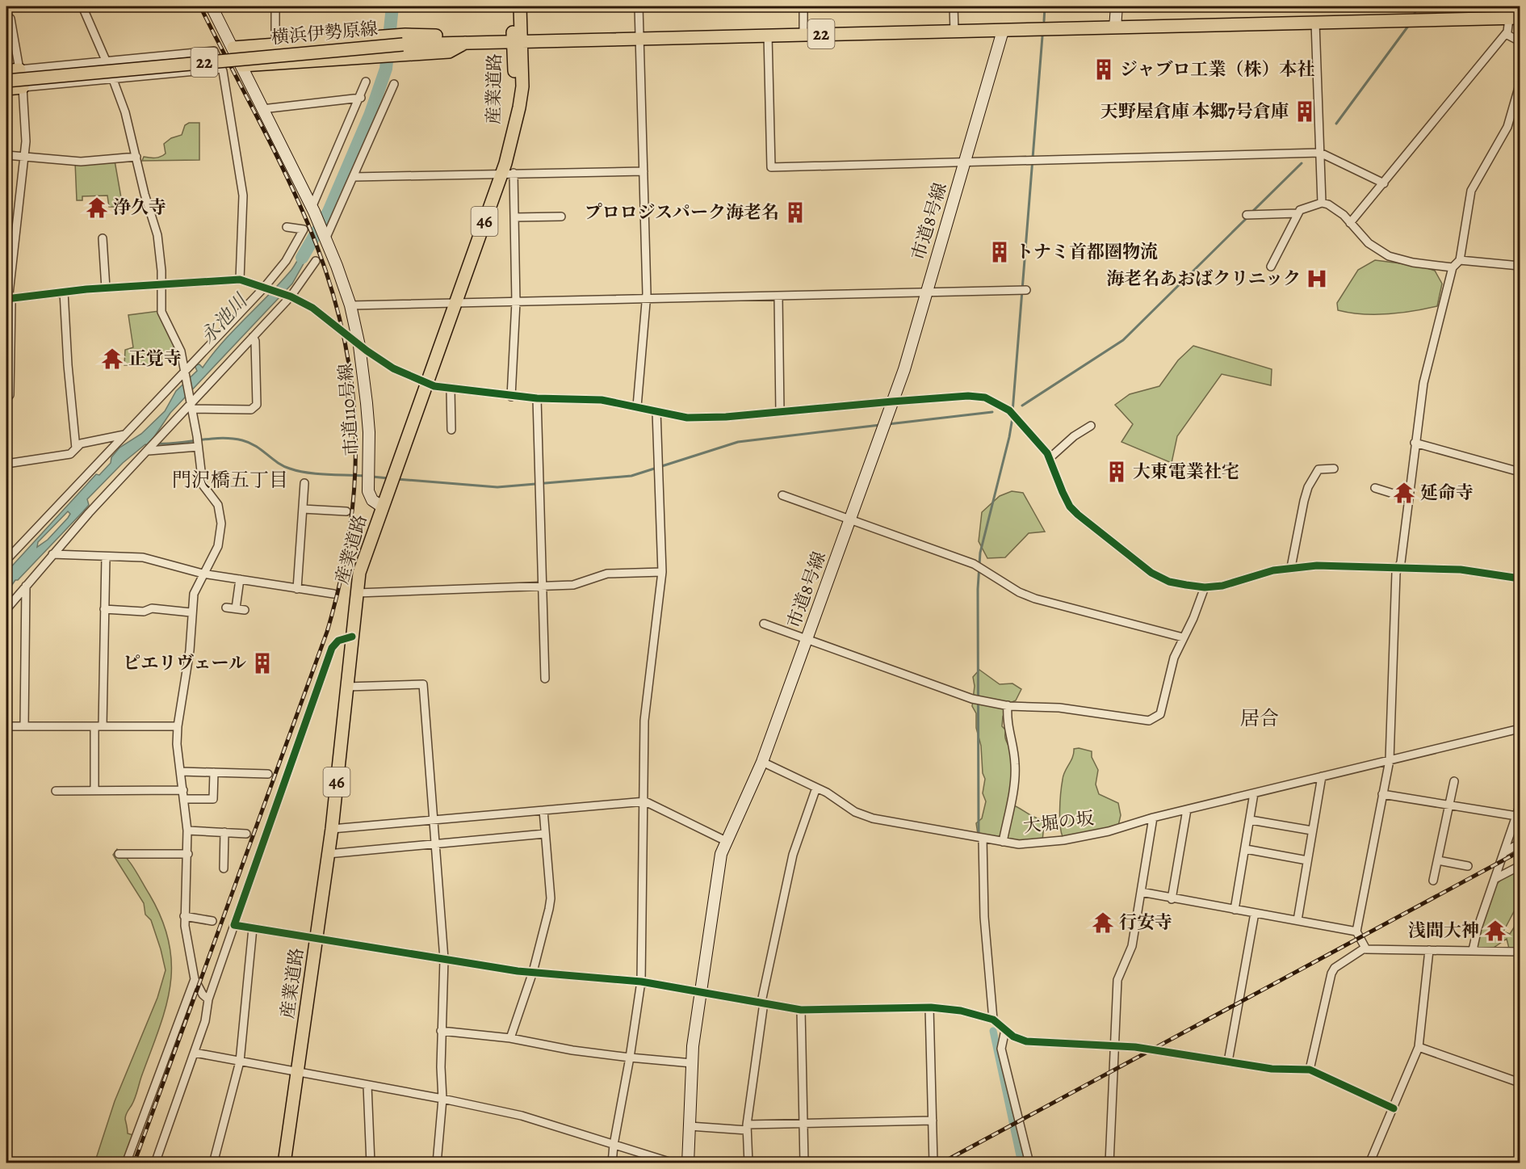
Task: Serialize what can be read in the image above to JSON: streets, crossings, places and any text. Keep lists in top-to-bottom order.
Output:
{
  "streets": {
    "main road": [
      "横浜伊勢原線",
      "22",
      "産業道路",
      "46"
    ],
    "street": ["市道8号線", "市道110号線", "大堀の坂"]
  },
  "crossings": [
    ["横浜伊勢原線", "産業道路"],
    ["横浜伊勢原線", "46"],
    ["横浜伊勢原線", "市道8号線"],
    ["産業道路", "46"],
    ["産業道路", "市道110号線"],
    ["市道8号線", "大堀の坂"]
  ],
  "districts": ["門沢橋五丁目", "居合"],
  "water": ["永池川"],
  "places": {
    "building": [
      "ジャブロ工業（株）本社",
      "天野屋倉庫 本郷7号倉庫",
      "プロロジスパーク海老名",
      "トナミ首都圏物流",
      "大東電業社宅",
      "ピエリヴェール"
    ],
    "temple": [
      "浄久寺",
      "正覚寺",
      "延命寺",
      "行安寺",
      "浅間大神"
    ],
    "hospital": ["海老名あおばクリニック"]
  }
}
